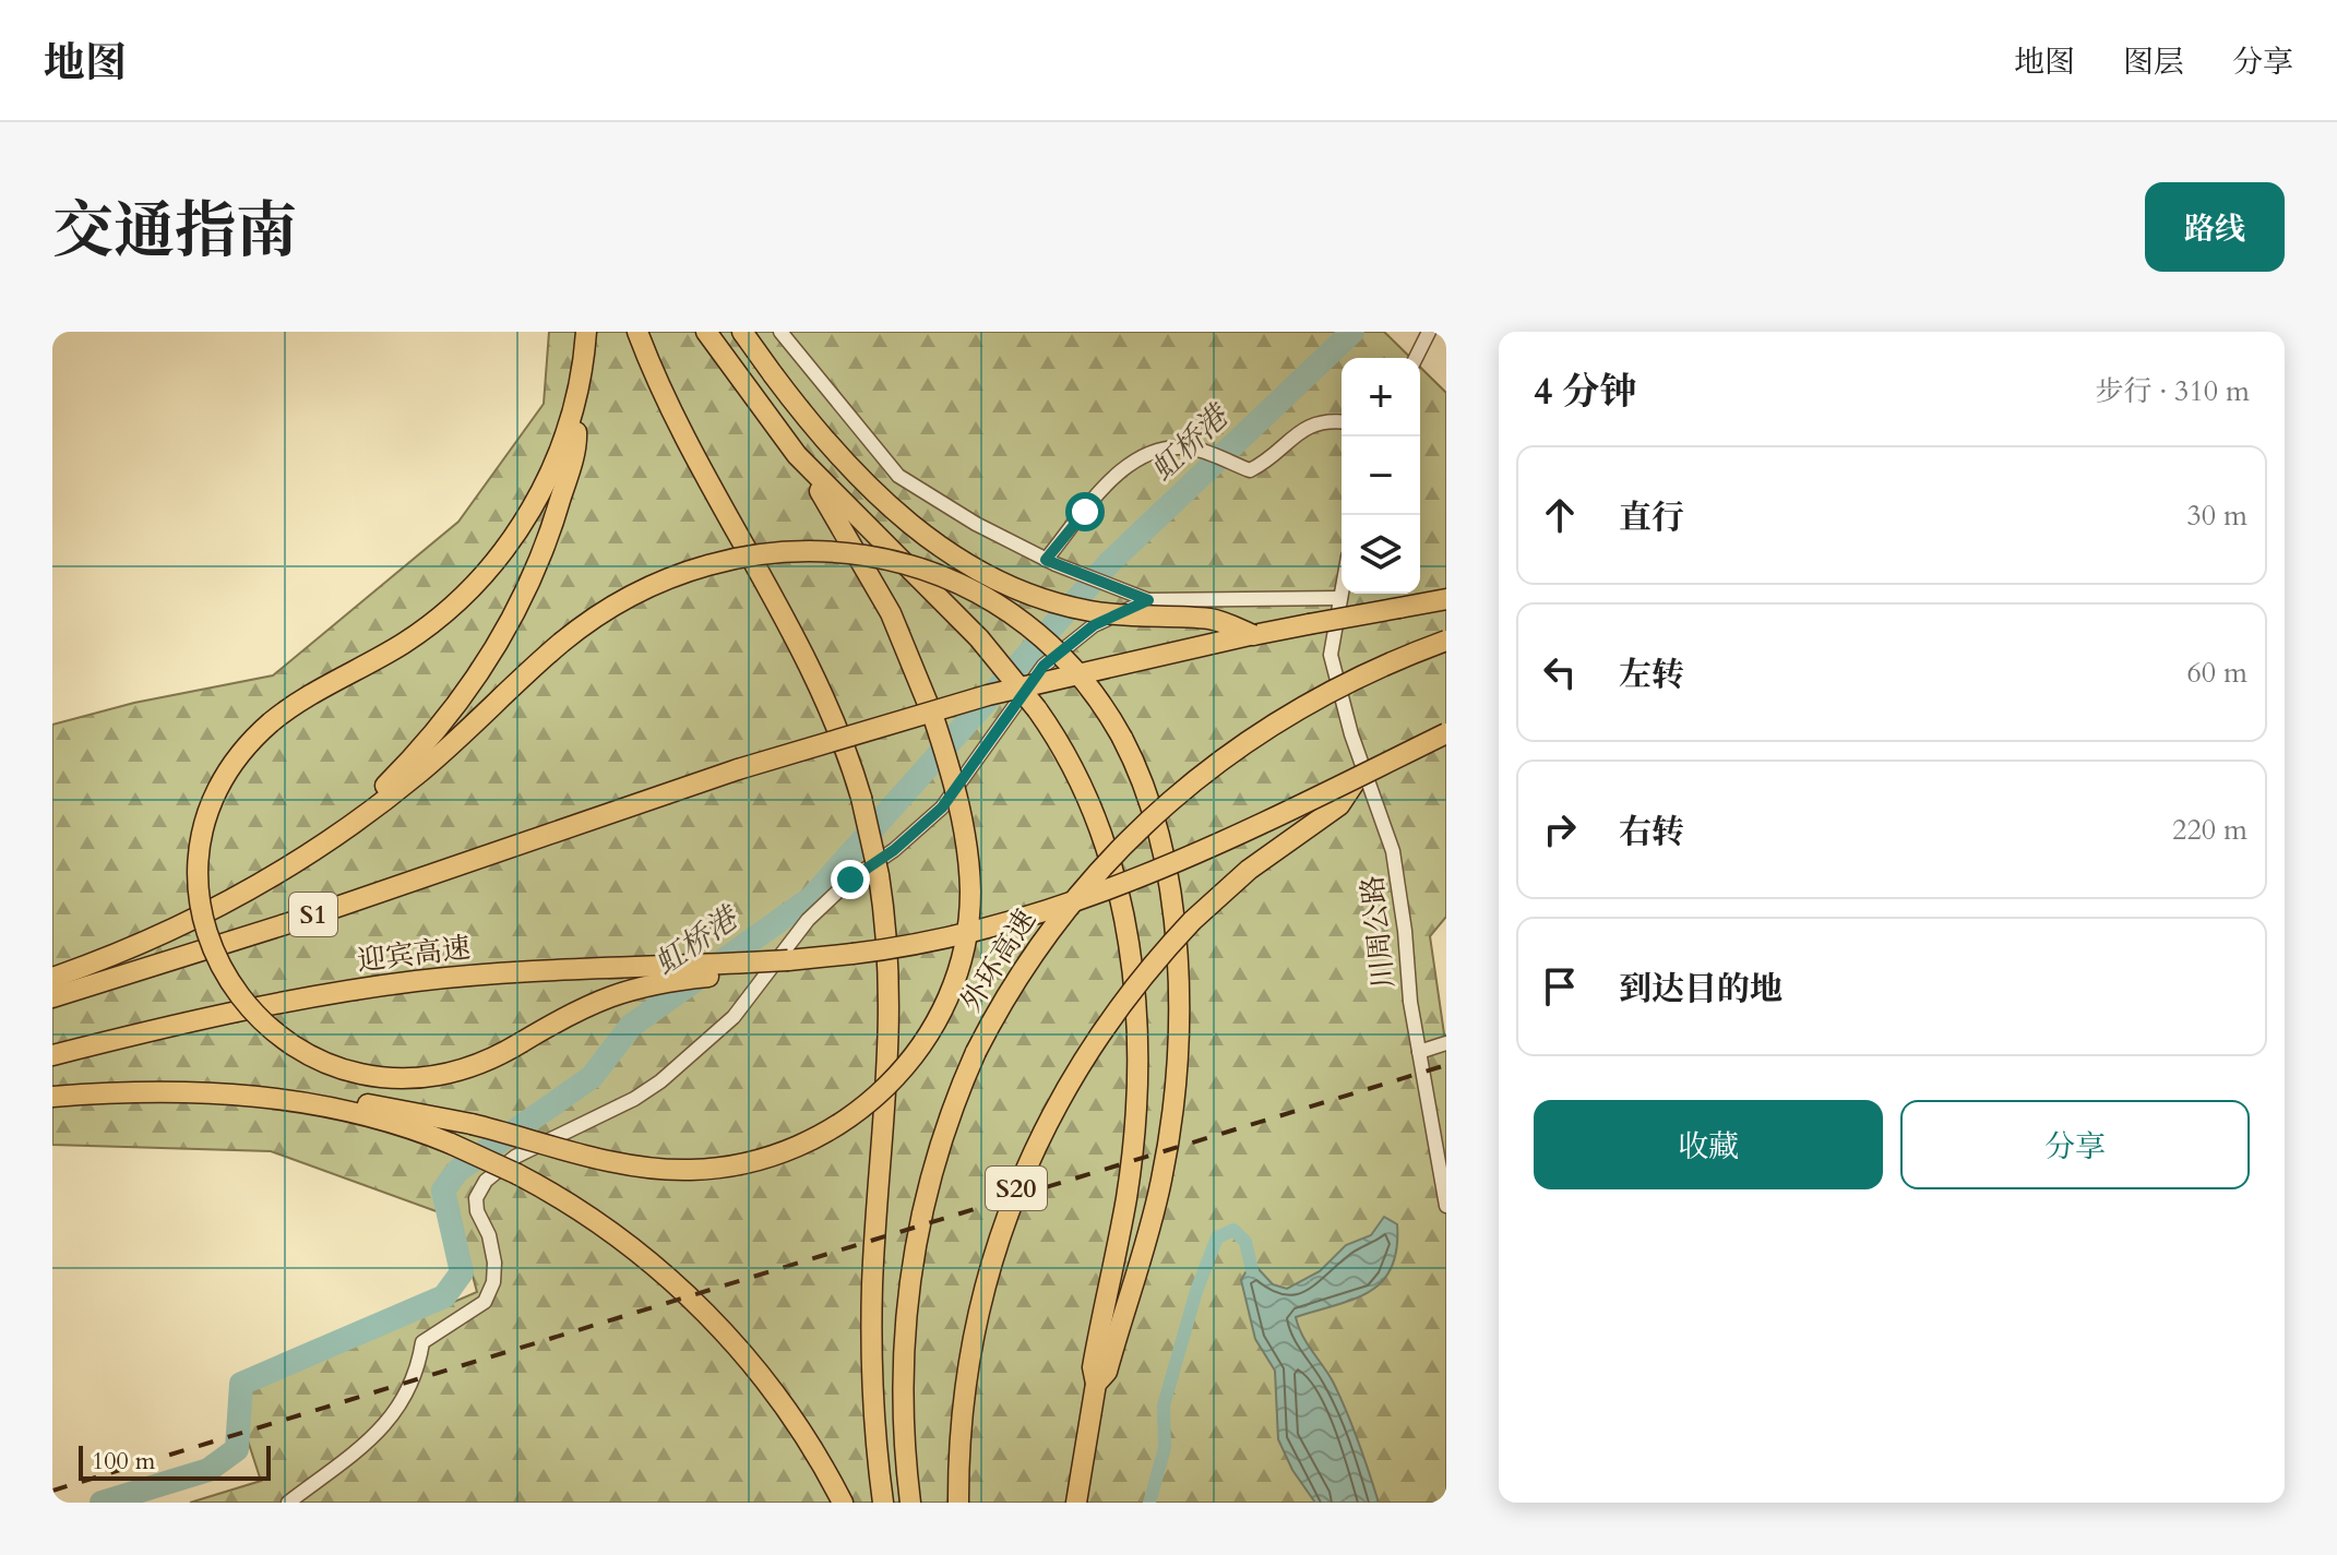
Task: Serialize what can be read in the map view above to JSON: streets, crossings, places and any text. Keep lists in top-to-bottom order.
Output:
{
  "streets": {
    "highway": [
      "S1",
      "迎宾高速",
      "外环高速",
      "S20"
    ],
    "street": ["川周公路"]
  },
  "crossings": [
    ["迎宾高速", "S20"]
  ],
  "water": ["虹桥港"],
  "scale_bar": "100 m",
  "page": {
    "header": "地图",
    "nav": ["地图", "图层", "分享"],
    "title": "交通指南",
    "buttons": [
      "路线",
      ["收藏", "分享"]
    ],
    "heading": ["4 分钟", "步行 · 310 m"],
    "map_buttons": ["+", "−"],
    "list": [
      ["直行", "30 m"],
      ["左转", "60 m"],
      ["右转", "220 m"],
      "到达目的地"
    ],
    "scale": "100 m"
  }
}
